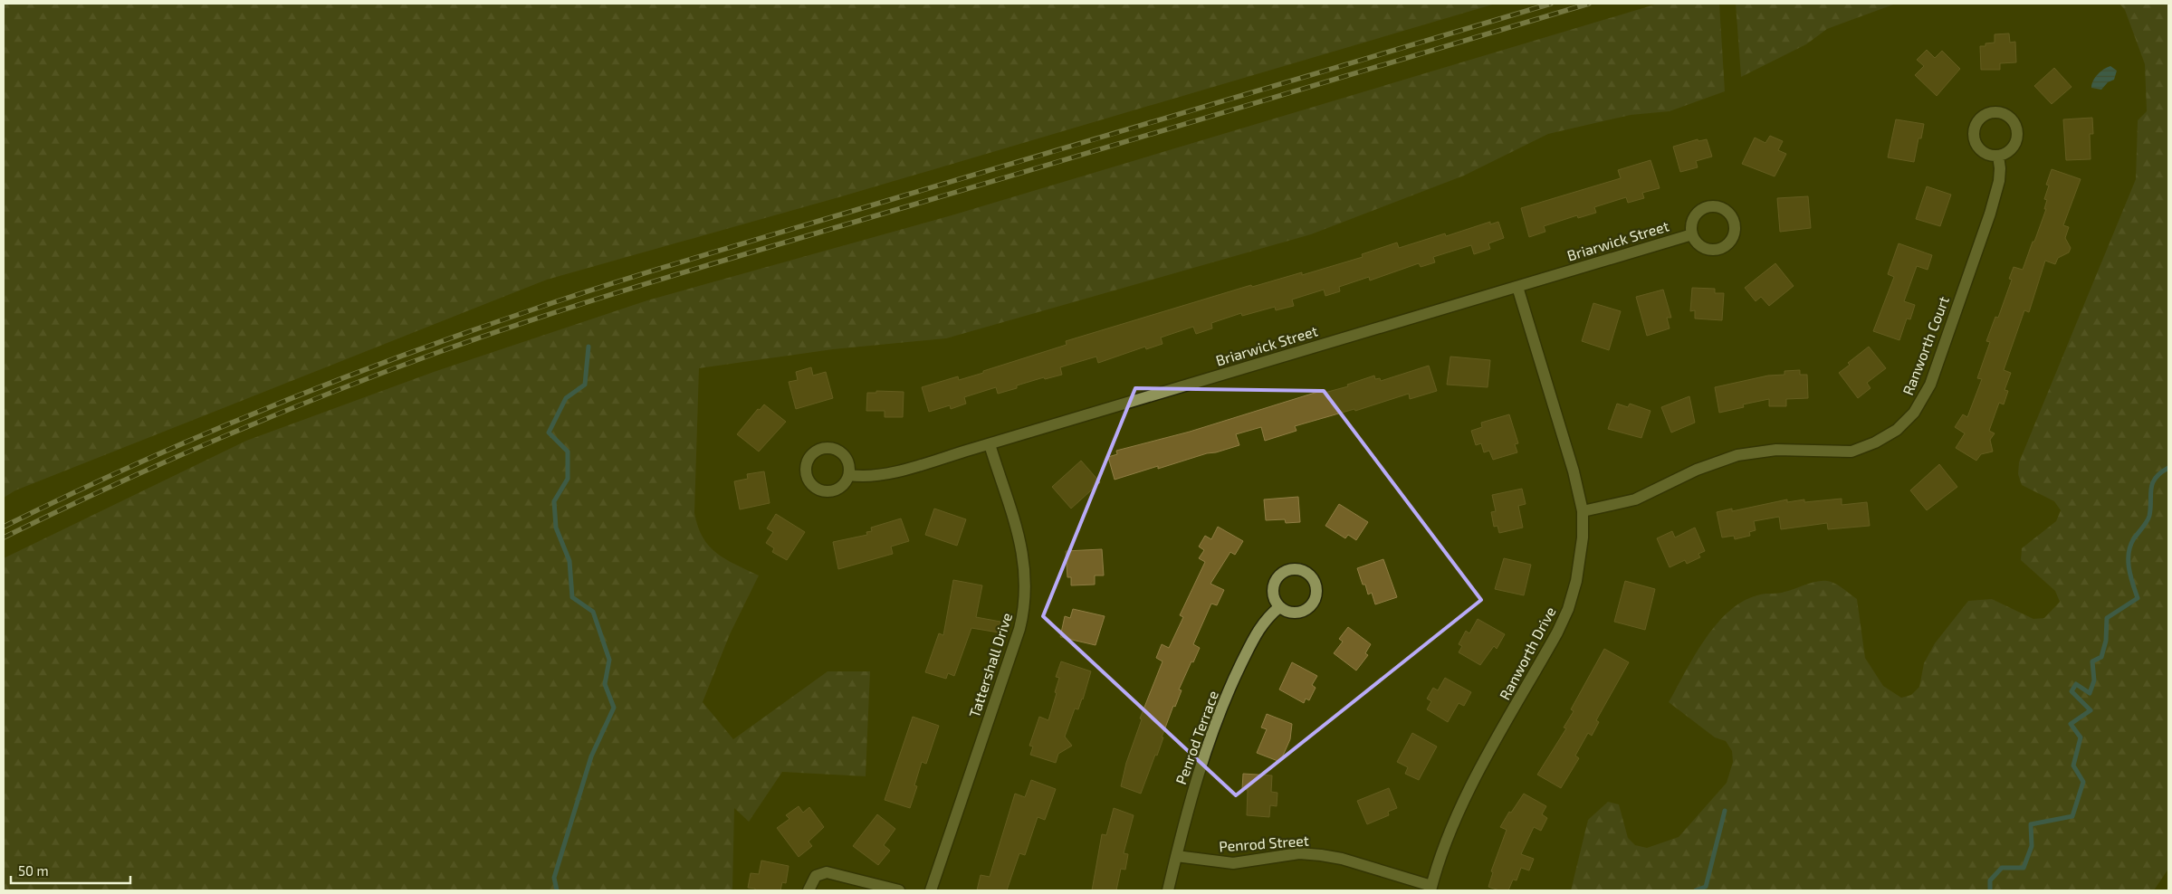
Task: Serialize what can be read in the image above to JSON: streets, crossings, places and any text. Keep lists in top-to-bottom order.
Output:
{
  "streets": {
    "street": [
      "Briarwick Street",
      "Ranworth Court",
      "Ranworth Drive",
      "Tattershall Drive",
      "Penrod Terrace",
      "Penrod Street"
    ]
  },
  "crossings": [
    ["Briarwick Street", "Ranworth Drive"],
    ["Briarwick Street", "Tattershall Drive"],
    ["Ranworth Court", "Ranworth Drive"],
    ["Ranworth Drive", "Penrod Street"],
    ["Penrod Terrace", "Penrod Street"]
  ],
  "scale_bar": "50 m"
}
